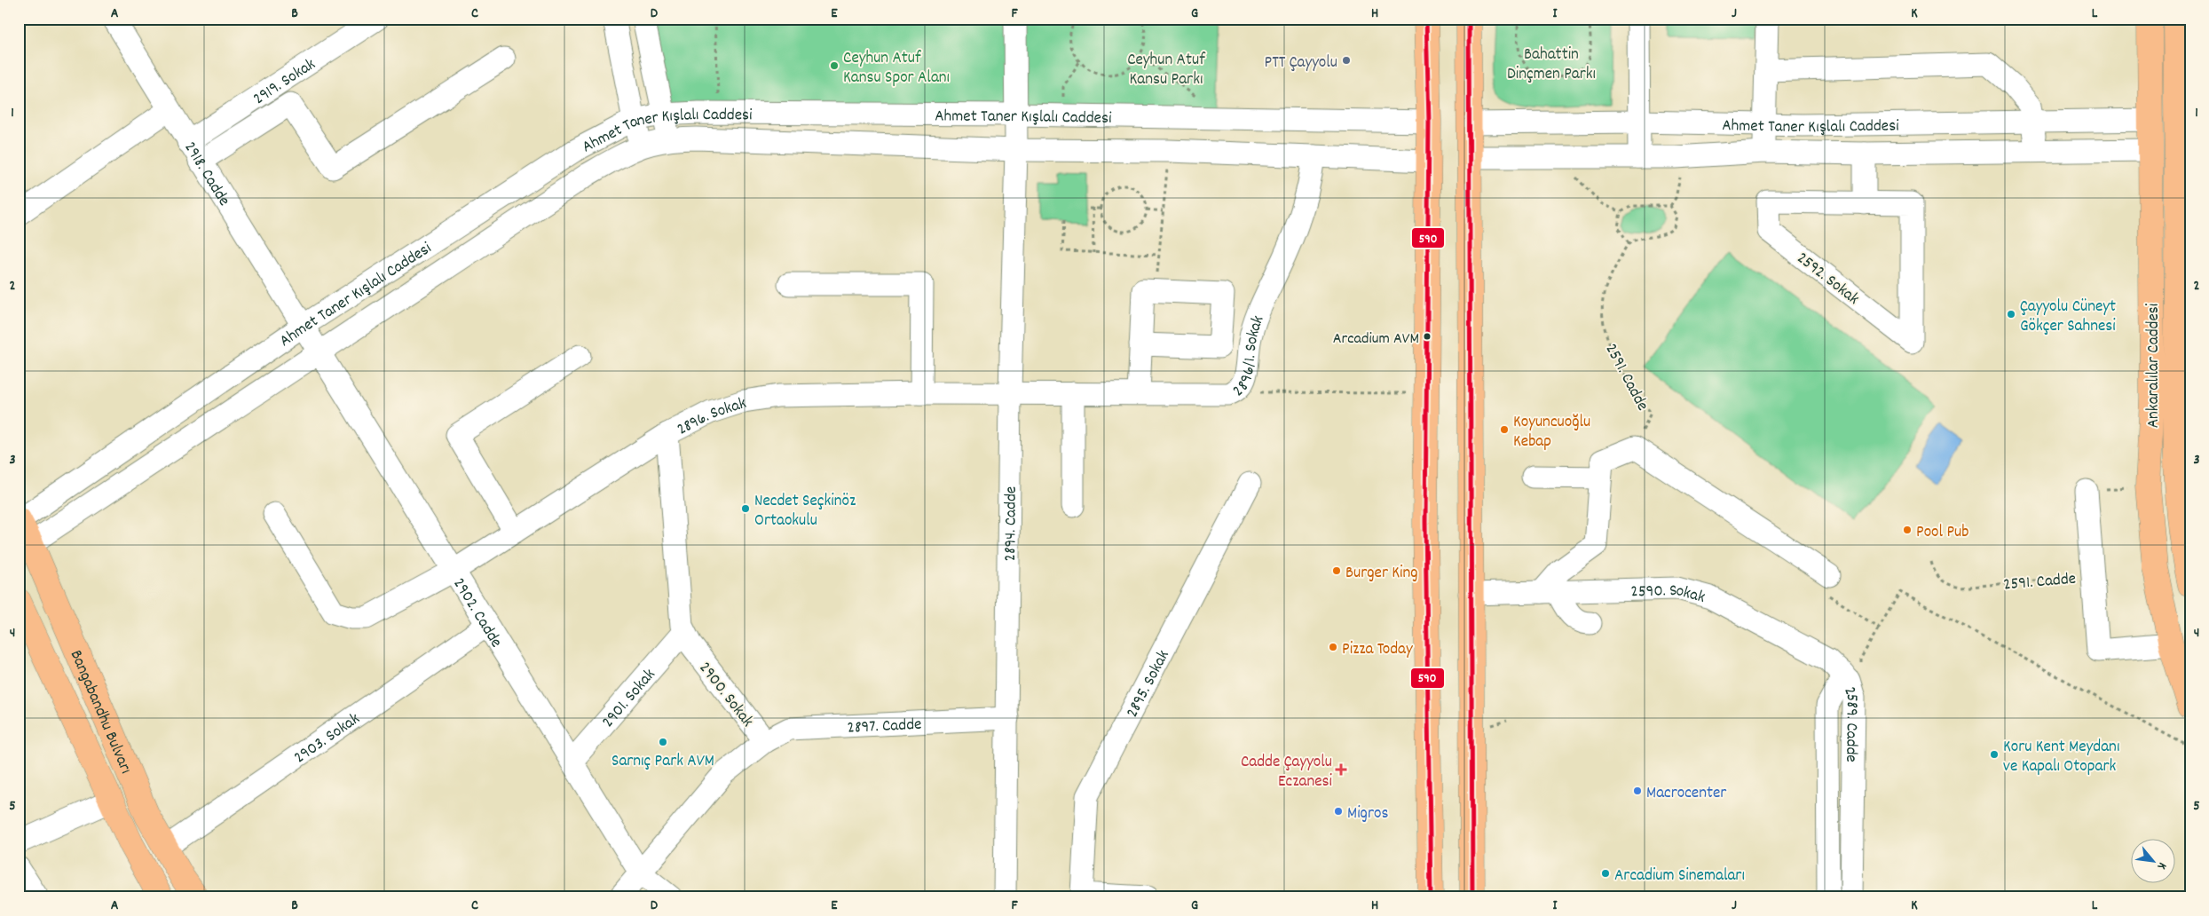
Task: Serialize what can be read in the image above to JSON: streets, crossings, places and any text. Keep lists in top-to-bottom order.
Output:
{
  "streets": {
    "main road": ["Ankaralılar Caddesi", "Bangabandhu Bulvarı"],
    "street": [
      "2919. Sokak",
      "Ahmet Taner Kışlalı Caddesi",
      "2918. Cadde",
      "2592. Sokak",
      "2896/1. Sokak",
      "2591. Cadde",
      "2896. Sokak",
      "2894. Cadde",
      "2590. Sokak",
      "2902. Cadde",
      "2895. Sokak",
      "2900. Sokak",
      "2901. Sokak",
      "2897. Cadde",
      "2589. Cadde",
      "2903. Sokak"
    ]
  },
  "crossings": [
    ["2919. Sokak", "2918. Cadde"],
    ["Ahmet Taner Kışlalı Caddesi", "2918. Cadde"],
    ["Ahmet Taner Kışlalı Caddesi", "2896/1. Sokak"],
    ["Ahmet Taner Kışlalı Caddesi", "Ankaralılar Caddesi"],
    ["Ahmet Taner Kışlalı Caddesi", "2894. Cadde"],
    ["Ahmet Taner Kışlalı Caddesi", "2902. Cadde"],
    ["Ahmet Taner Kışlalı Caddesi", "Bangabandhu Bulvarı"],
    ["2918. Cadde", "2902. Cadde"],
    ["2896/1. Sokak", "2896. Sokak"],
    ["2896/1. Sokak", "2894. Cadde"],
    ["Ankaralılar Caddesi", "2591. Cadde"],
    ["2896. Sokak", "2894. Cadde"],
    ["2896. Sokak", "2902. Cadde"],
    ["2896. Sokak", "2900. Sokak"],
    ["2894. Cadde", "2897. Cadde"],
    ["2590. Sokak", "2589. Cadde"],
    ["2902. Cadde", "2900. Sokak"],
    ["2902. Cadde", "2901. Sokak"],
    ["2902. Cadde", "2903. Sokak"],
    ["2900. Sokak", "2901. Sokak"],
    ["2900. Sokak", "2897. Cadde"],
    ["Bangabandhu Bulvarı", "2903. Sokak"]
  ],
  "parks": ["Bahattin Dinçmen Parkı", "Ceyhun Atuf Kansu Parkı"],
  "places": {
    "other": [
      "PTT Çayyolu",
      "Ceyhun Atuf Kansu Spor Alanı",
      "Çayyolu Cüneyt Gökçer Sahnesi",
      "Arcadium AVM",
      "Koyuncuoğlu Kebap",
      "Necdet Seçkinöz Ortaokulu",
      "Pool Pub",
      "Burger King",
      "Pizza Today",
      "Sarnıç Park AVM",
      "Koru Kent Meydanı ve Kapalı Otopark",
      "Macrocenter",
      "Migros",
      "Arcadium Sinemaları"
    ],
    "health": ["Cadde Çayyolu Eczanesi"]
  },
  "lines": ["transit line 590"],
  "north": "bottom right",
  "grid": {
    "columns": [
      "A",
      "B",
      "C",
      "D",
      "E",
      "F",
      "G",
      "H",
      "I",
      "J",
      "K",
      "L"
    ],
    "rows": [
      "1",
      "2",
      "3",
      "4",
      "5"
    ]
  }
}
